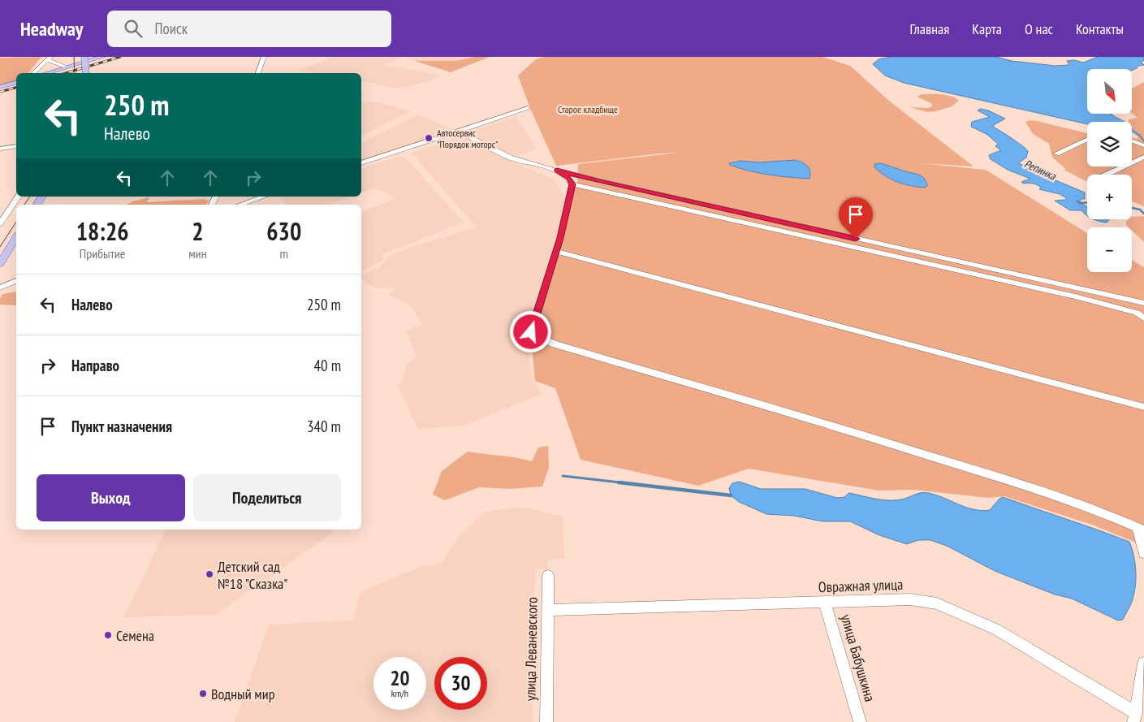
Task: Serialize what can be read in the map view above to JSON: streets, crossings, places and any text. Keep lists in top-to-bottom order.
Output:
{
  "streets": {
    "street": ["Овражная улица", "улица Леваневского", "улица Бабушкина"]
  },
  "crossings": [
    ["Овражная улица", "улица Леваневского"],
    ["Овражная улица", "улица Бабушкина"]
  ],
  "water": ["Репинка"],
  "parks": ["Старое кладбище"],
  "places": [
    "Автосервис \"Порядок моторс\"",
    "Детский сад №18 \"Сказка\"",
    "Семена",
    "Водный мир"
  ],
  "north": "bottom right",
  "page": {
    "header": "Headway",
    "search": "Поиск",
    "nav": [
      "Главная",
      "Карта",
      "О нас",
      "Контакты"
    ],
    "map_buttons": ["+", "−"],
    "turn": ["250 m", "Налево"],
    "eta": [
      "18:26",
      "Прибытие",
      "2",
      "мин",
      "630",
      "m"
    ],
    "list": [
      {
        "name": "Налево",
        "value": "250 m"
      },
      {
        "name": "Направо",
        "value": "40 m"
      },
      {
        "name": "Пункт назначения",
        "value": "340 m"
      }
    ],
    "buttons": ["Выход", "Поделиться"],
    "speed": "20 km/h",
    "limit": "30"
  }
}
